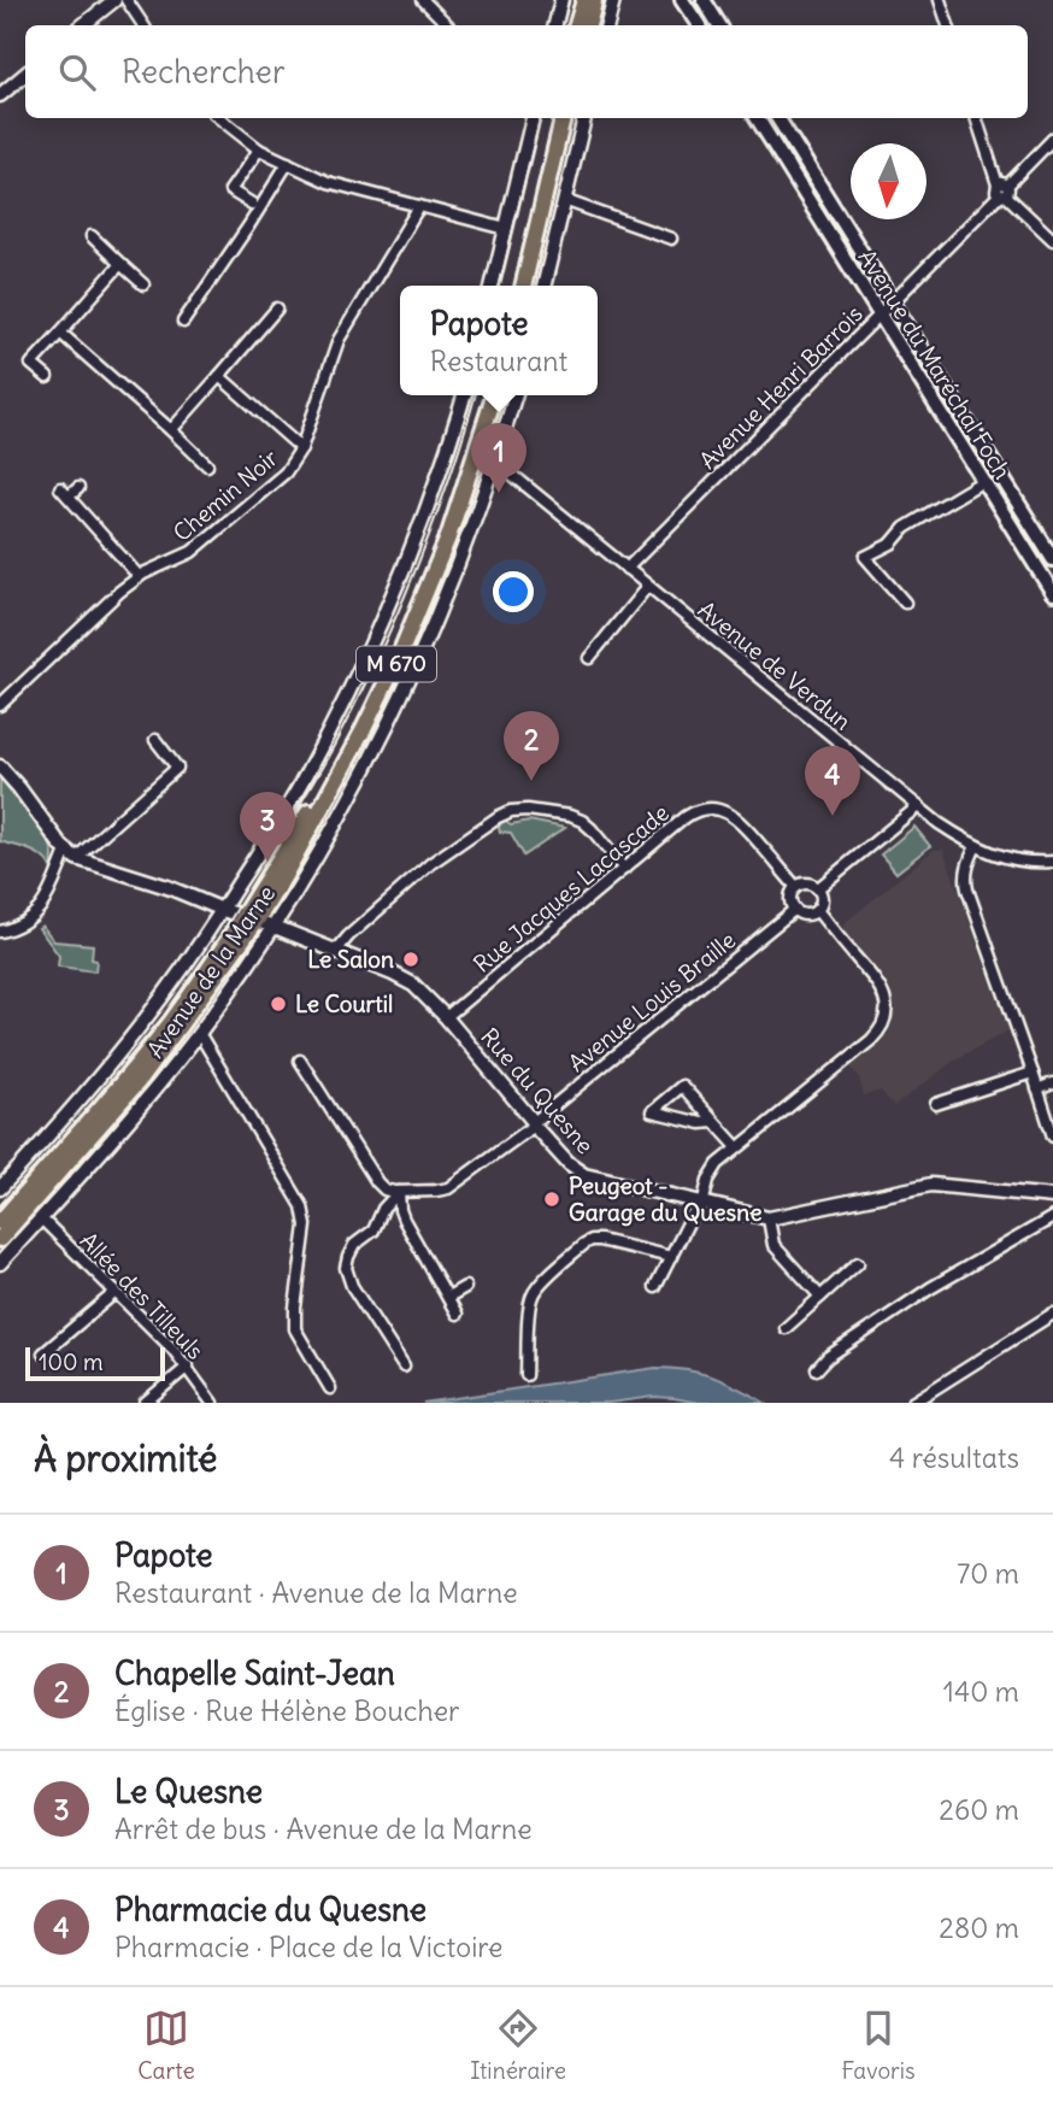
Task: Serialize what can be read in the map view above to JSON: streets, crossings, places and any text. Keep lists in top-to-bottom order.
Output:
{
  "streets": {
    "main road": ["Avenue du Maréchal Foch", "M 670", "Avenue de la Marne"],
    "street": [
      "Avenue Henri Barrois",
      "Chemin Noir",
      "Avenue de Verdun",
      "Rue Jacques Lacascade",
      "Avenue Louis Braille",
      "Rue du Quesne",
      "Allée des Tilleuls"
    ]
  },
  "crossings": [
    ["Avenue du Maréchal Foch", "Avenue Henri Barrois"],
    ["Avenue Henri Barrois", "Avenue de Verdun"],
    ["Avenue de Verdun", "Avenue de la Marne"],
    ["Rue Jacques Lacascade", "Avenue Louis Braille"],
    ["Rue Jacques Lacascade", "Rue du Quesne"],
    ["Avenue de la Marne", "Rue du Quesne"],
    ["Avenue de la Marne", "Allée des Tilleuls"],
    ["Avenue Louis Braille", "Rue du Quesne"]
  ],
  "places": ["Le Salon", "Le Courtil", "Peugeot - Garage du Quesne"],
  "scale_bar": "100 m",
  "north": "bottom",
  "page": {
    "search": "Rechercher",
    "popup": ["Papote", "Restaurant"],
    "pins": [
      "1",
      "2",
      "4",
      "3"
    ],
    "scale": "100 m",
    "heading": ["À proximité", "4 résultats"],
    "list": [
      {
        "mark": "1",
        "name": "Papote",
        "note": "Restaurant · Avenue de la Marne",
        "value": "70 m"
      },
      {
        "mark": "2",
        "name": "Chapelle Saint-Jean",
        "note": "Église · Rue Hélène Boucher",
        "value": "140 m"
      },
      {
        "mark": "3",
        "name": "Le Quesne",
        "note": "Arrêt de bus · Avenue de la Marne",
        "value": "260 m"
      },
      {
        "mark": "4",
        "name": "Pharmacie du Quesne",
        "note": "Pharmacie · Place de la Victoire",
        "value": "280 m"
      }
    ],
    "nav": ["Carte", "Itinéraire", "Favoris"]
  }
}
